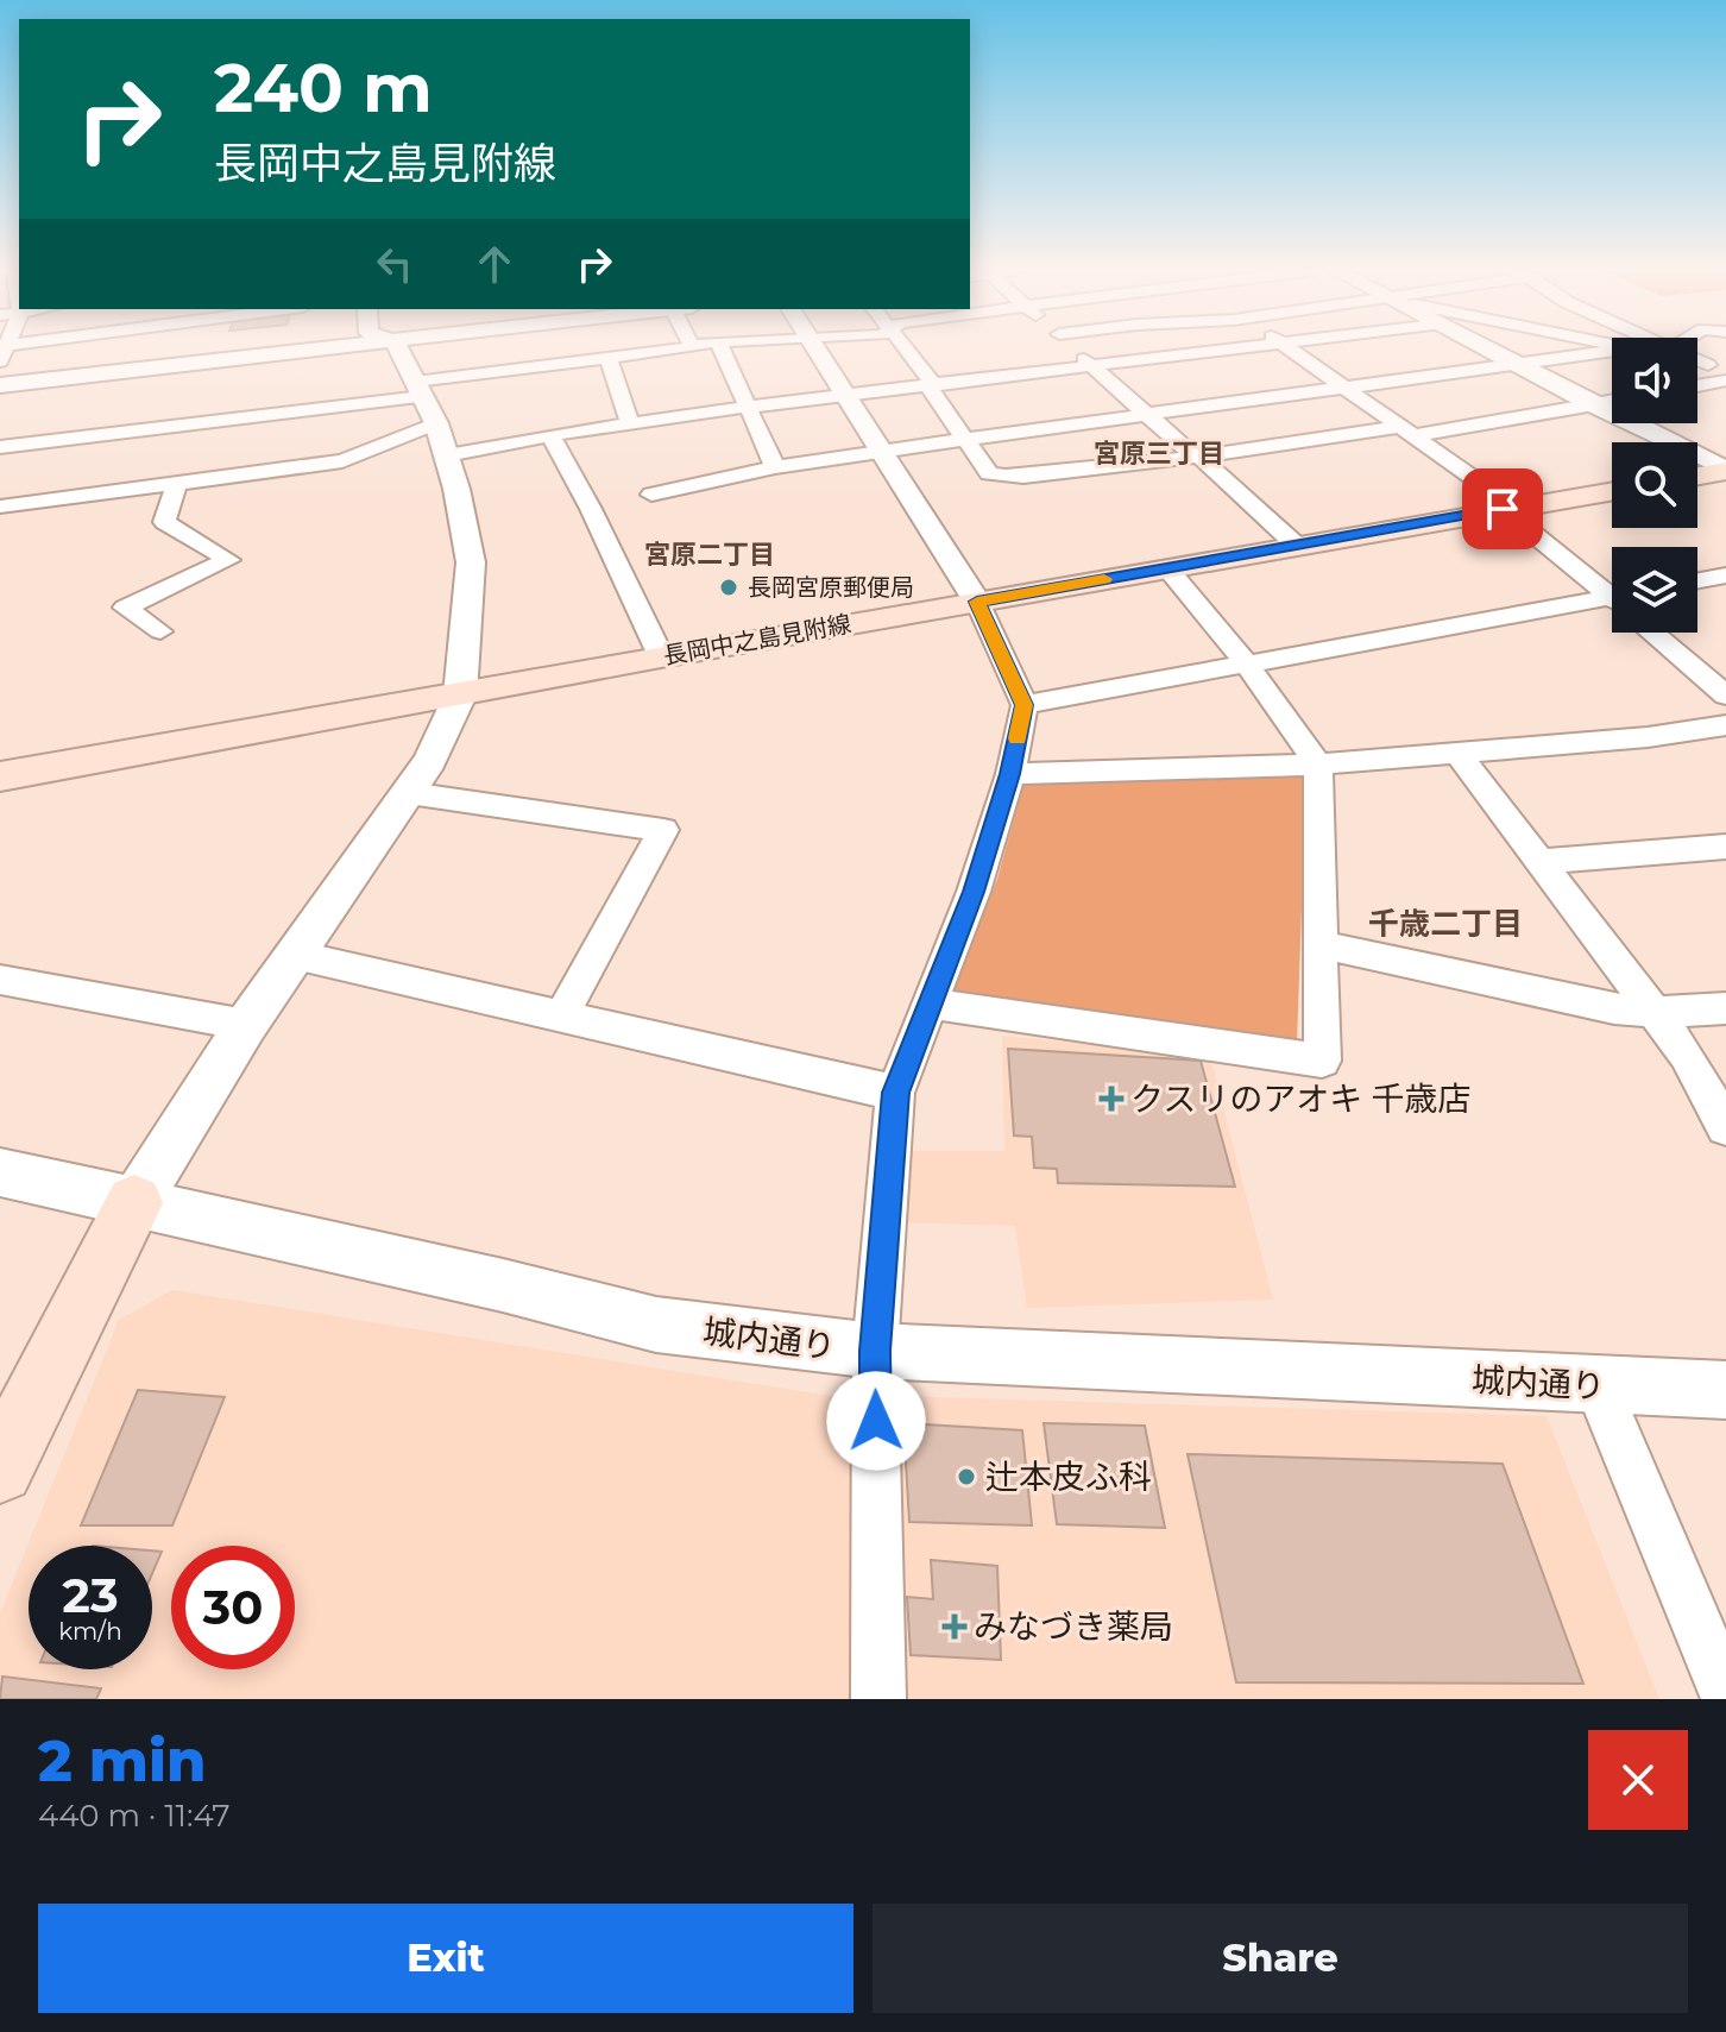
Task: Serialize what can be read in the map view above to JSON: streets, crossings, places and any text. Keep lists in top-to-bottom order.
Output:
{
  "streets": {
    "main road": ["長岡中之島見附線"],
    "street": ["城内通り"]
  },
  "districts": ["宮原三丁目", "宮原二丁目", "千歳二丁目"],
  "places": {
    "other": ["長岡宮原郵便局", "辻本皮ふ科"],
    "health": ["クスリのアオキ 千歳店", "みなづき薬局"]
  },
  "page": {
    "turn": ["240 m", "長岡中之島見附線"],
    "speed": "23 km/h",
    "limit": "30",
    "heading": ["2 min", "440 m · 11:47"],
    "buttons": ["Exit", "Share"]
  }
}
